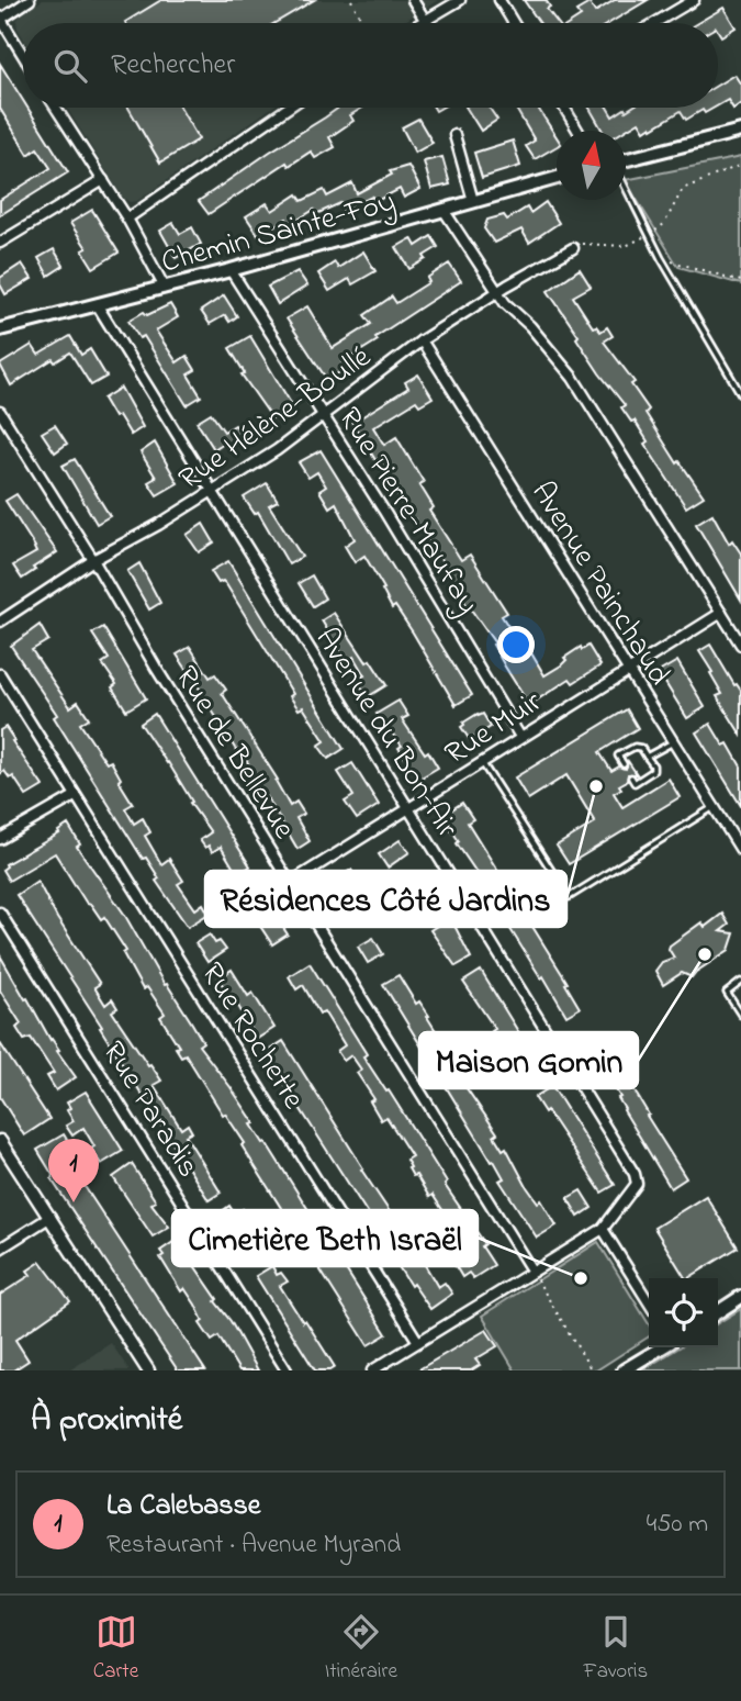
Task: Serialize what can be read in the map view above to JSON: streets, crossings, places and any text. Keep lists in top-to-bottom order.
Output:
{
  "streets": {
    "main road": ["Chemin Sainte-Foy"],
    "street": [
      "Rue Hélène-Boullé",
      "Rue Pierre-Maufay",
      "Avenue Painchaud",
      "Rue Muir",
      "Avenue du Bon-Air",
      "Rue de Bellevue",
      "Rue Rochette",
      "Rue Paradis"
    ]
  },
  "crossings": [
    ["Chemin Sainte-Foy", "Rue Pierre-Maufay"],
    ["Chemin Sainte-Foy", "Avenue du Bon-Air"],
    ["Rue Hélène-Boullé", "Rue Pierre-Maufay"],
    ["Rue Hélène-Boullé", "Avenue Painchaud"],
    ["Rue Hélène-Boullé", "Avenue du Bon-Air"],
    ["Rue Hélène-Boullé", "Rue de Bellevue"],
    ["Rue Pierre-Maufay", "Rue Muir"],
    ["Avenue Painchaud", "Rue Muir"],
    ["Rue Muir", "Avenue du Bon-Air"],
    ["Rue Muir", "Rue de Bellevue"]
  ],
  "places": ["Résidences Côté Jardins", "Maison Gomin", "Cimetière Beth Israël"],
  "north": "top",
  "page": {
    "search": "Rechercher",
    "pins": "1",
    "heading": "À proximité",
    "list": [
      {
        "mark": "1",
        "name": "La Calebasse",
        "note": "Restaurant · Avenue Myrand",
        "value": "450 m"
      }
    ],
    "nav": ["Carte", "Itinéraire", "Favoris"]
  }
}
